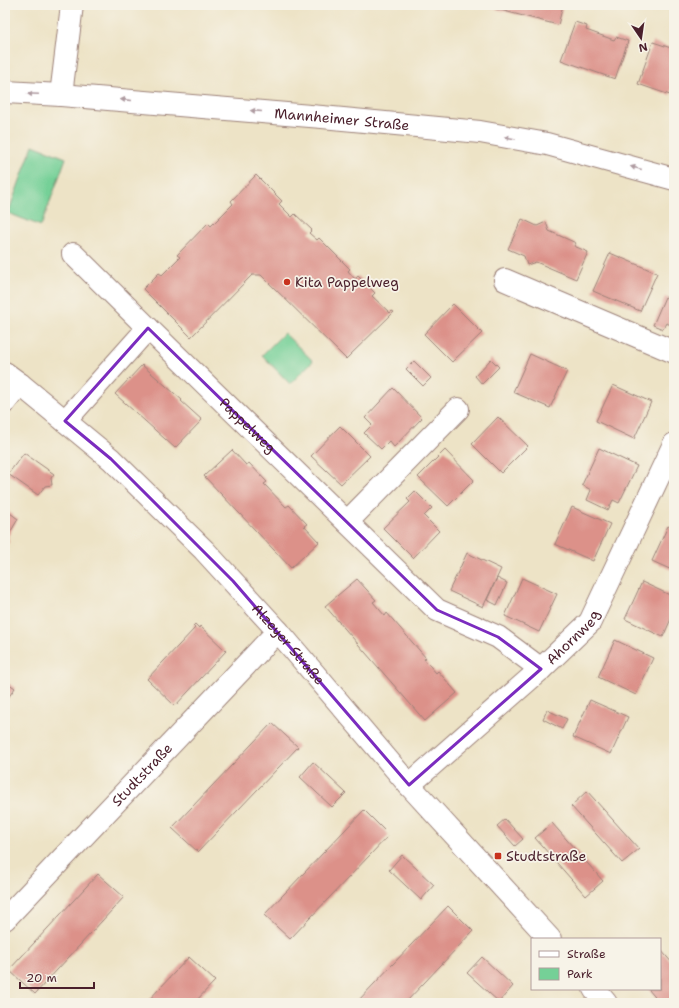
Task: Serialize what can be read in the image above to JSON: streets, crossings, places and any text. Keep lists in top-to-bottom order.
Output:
{
  "streets": {
    "street": [
      "Mannheimer Straße",
      "Pappelweg",
      "Ahornweg",
      "Alzeyer Straße",
      "Studtstraße"
    ]
  },
  "crossings": [
    ["Pappelweg", "Ahornweg"],
    ["Ahornweg", "Alzeyer Straße"],
    ["Alzeyer Straße", "Studtstraße"]
  ],
  "one_way": ["Mannheimer Straße"],
  "places": {
    "other": ["Kita Pappelweg"],
    "transit": ["Studtstraße"]
  },
  "legend": ["Straße", "Park"],
  "scale_bar": "20 m",
  "north": "bottom"
}
